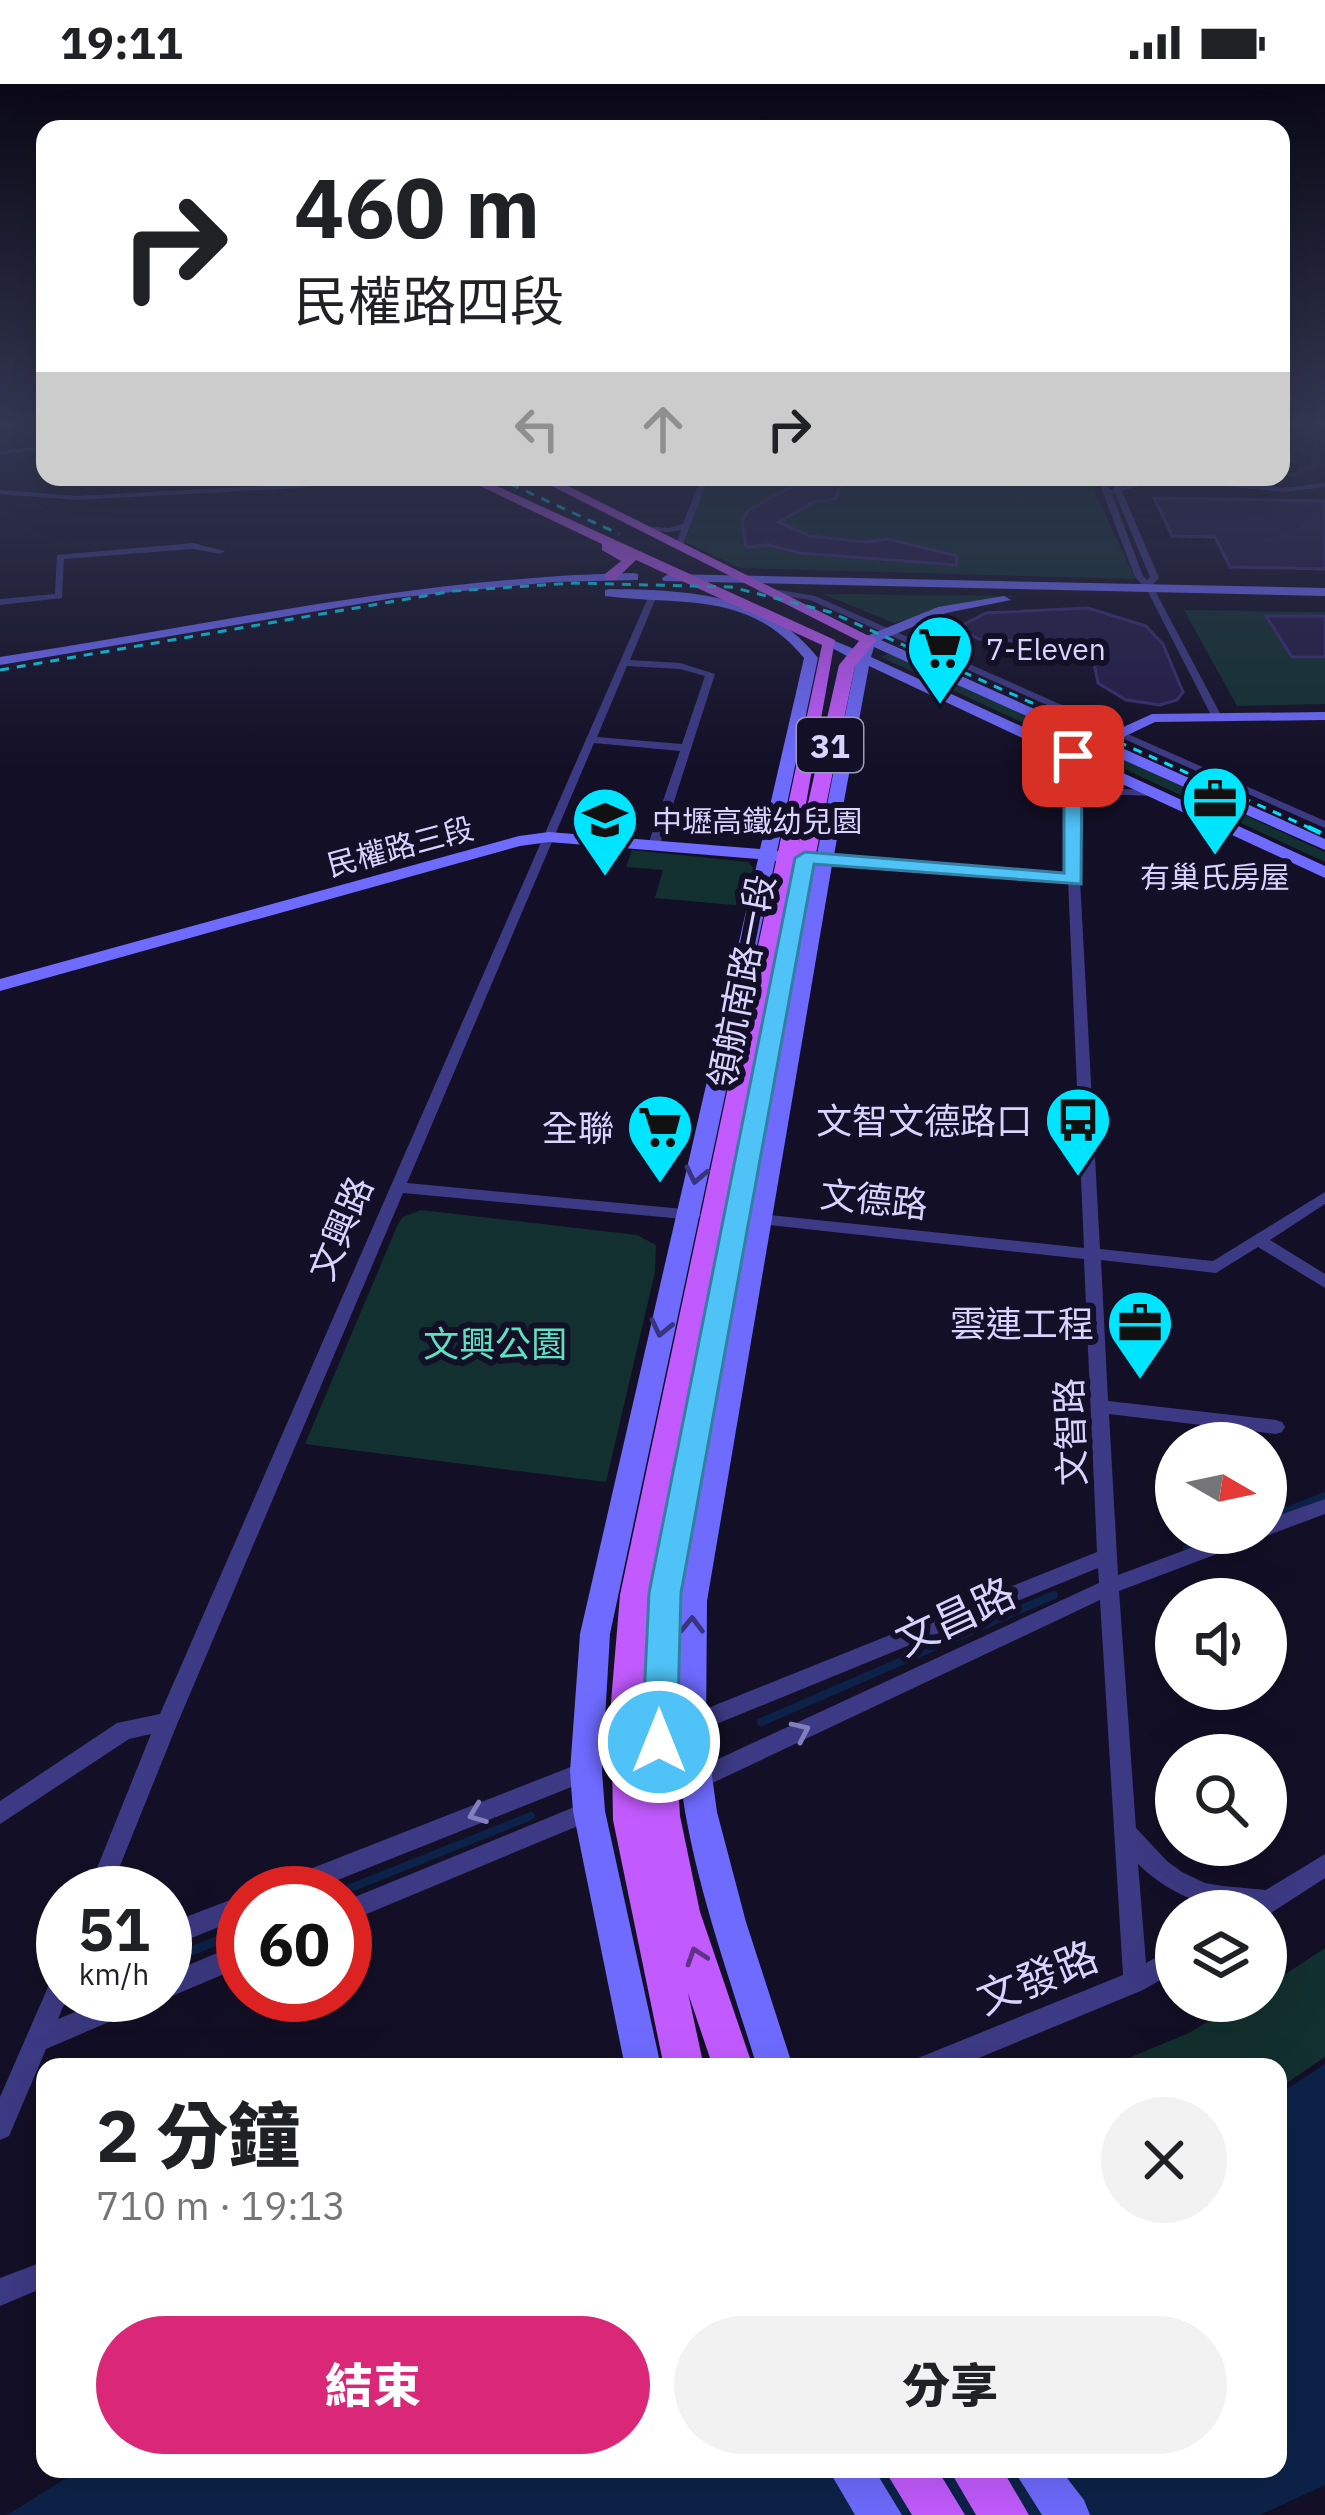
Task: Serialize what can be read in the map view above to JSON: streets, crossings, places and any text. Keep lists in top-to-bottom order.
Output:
{
  "streets": {
    "main road": ["31", "領航南路一段"],
    "street": [
      "民權路三段",
      "文德路",
      "文興路",
      "文智路",
      "文昌路",
      "文發路"
    ]
  },
  "crossings": [
    ["31", "領航南路一段"],
    ["民權路三段", "領航南路一段"],
    ["民權路三段", "文興路"],
    ["民權路三段", "文智路"],
    ["領航南路一段", "文德路"],
    ["領航南路一段", "文昌路"],
    ["文德路", "文興路"],
    ["文德路", "文智路"],
    ["文智路", "文昌路"],
    ["文智路", "文發路"]
  ],
  "parks": ["文興公園"],
  "places": {
    "supermarket": ["7-Eleven", "全聯"],
    "office": ["有巢氏房屋", "雲連工程"],
    "school or university": ["中壢高鐵幼兒園"],
    "bus stop": ["文智文德路口"]
  },
  "north": "right",
  "page": {
    "status": "19:11",
    "turn": ["460 m", "民權路四段"],
    "speed": "51 km/h",
    "limit": "60",
    "heading": ["2 分鐘", "710 m · 19:13"],
    "buttons": ["結束", "分享"]
  }
}
